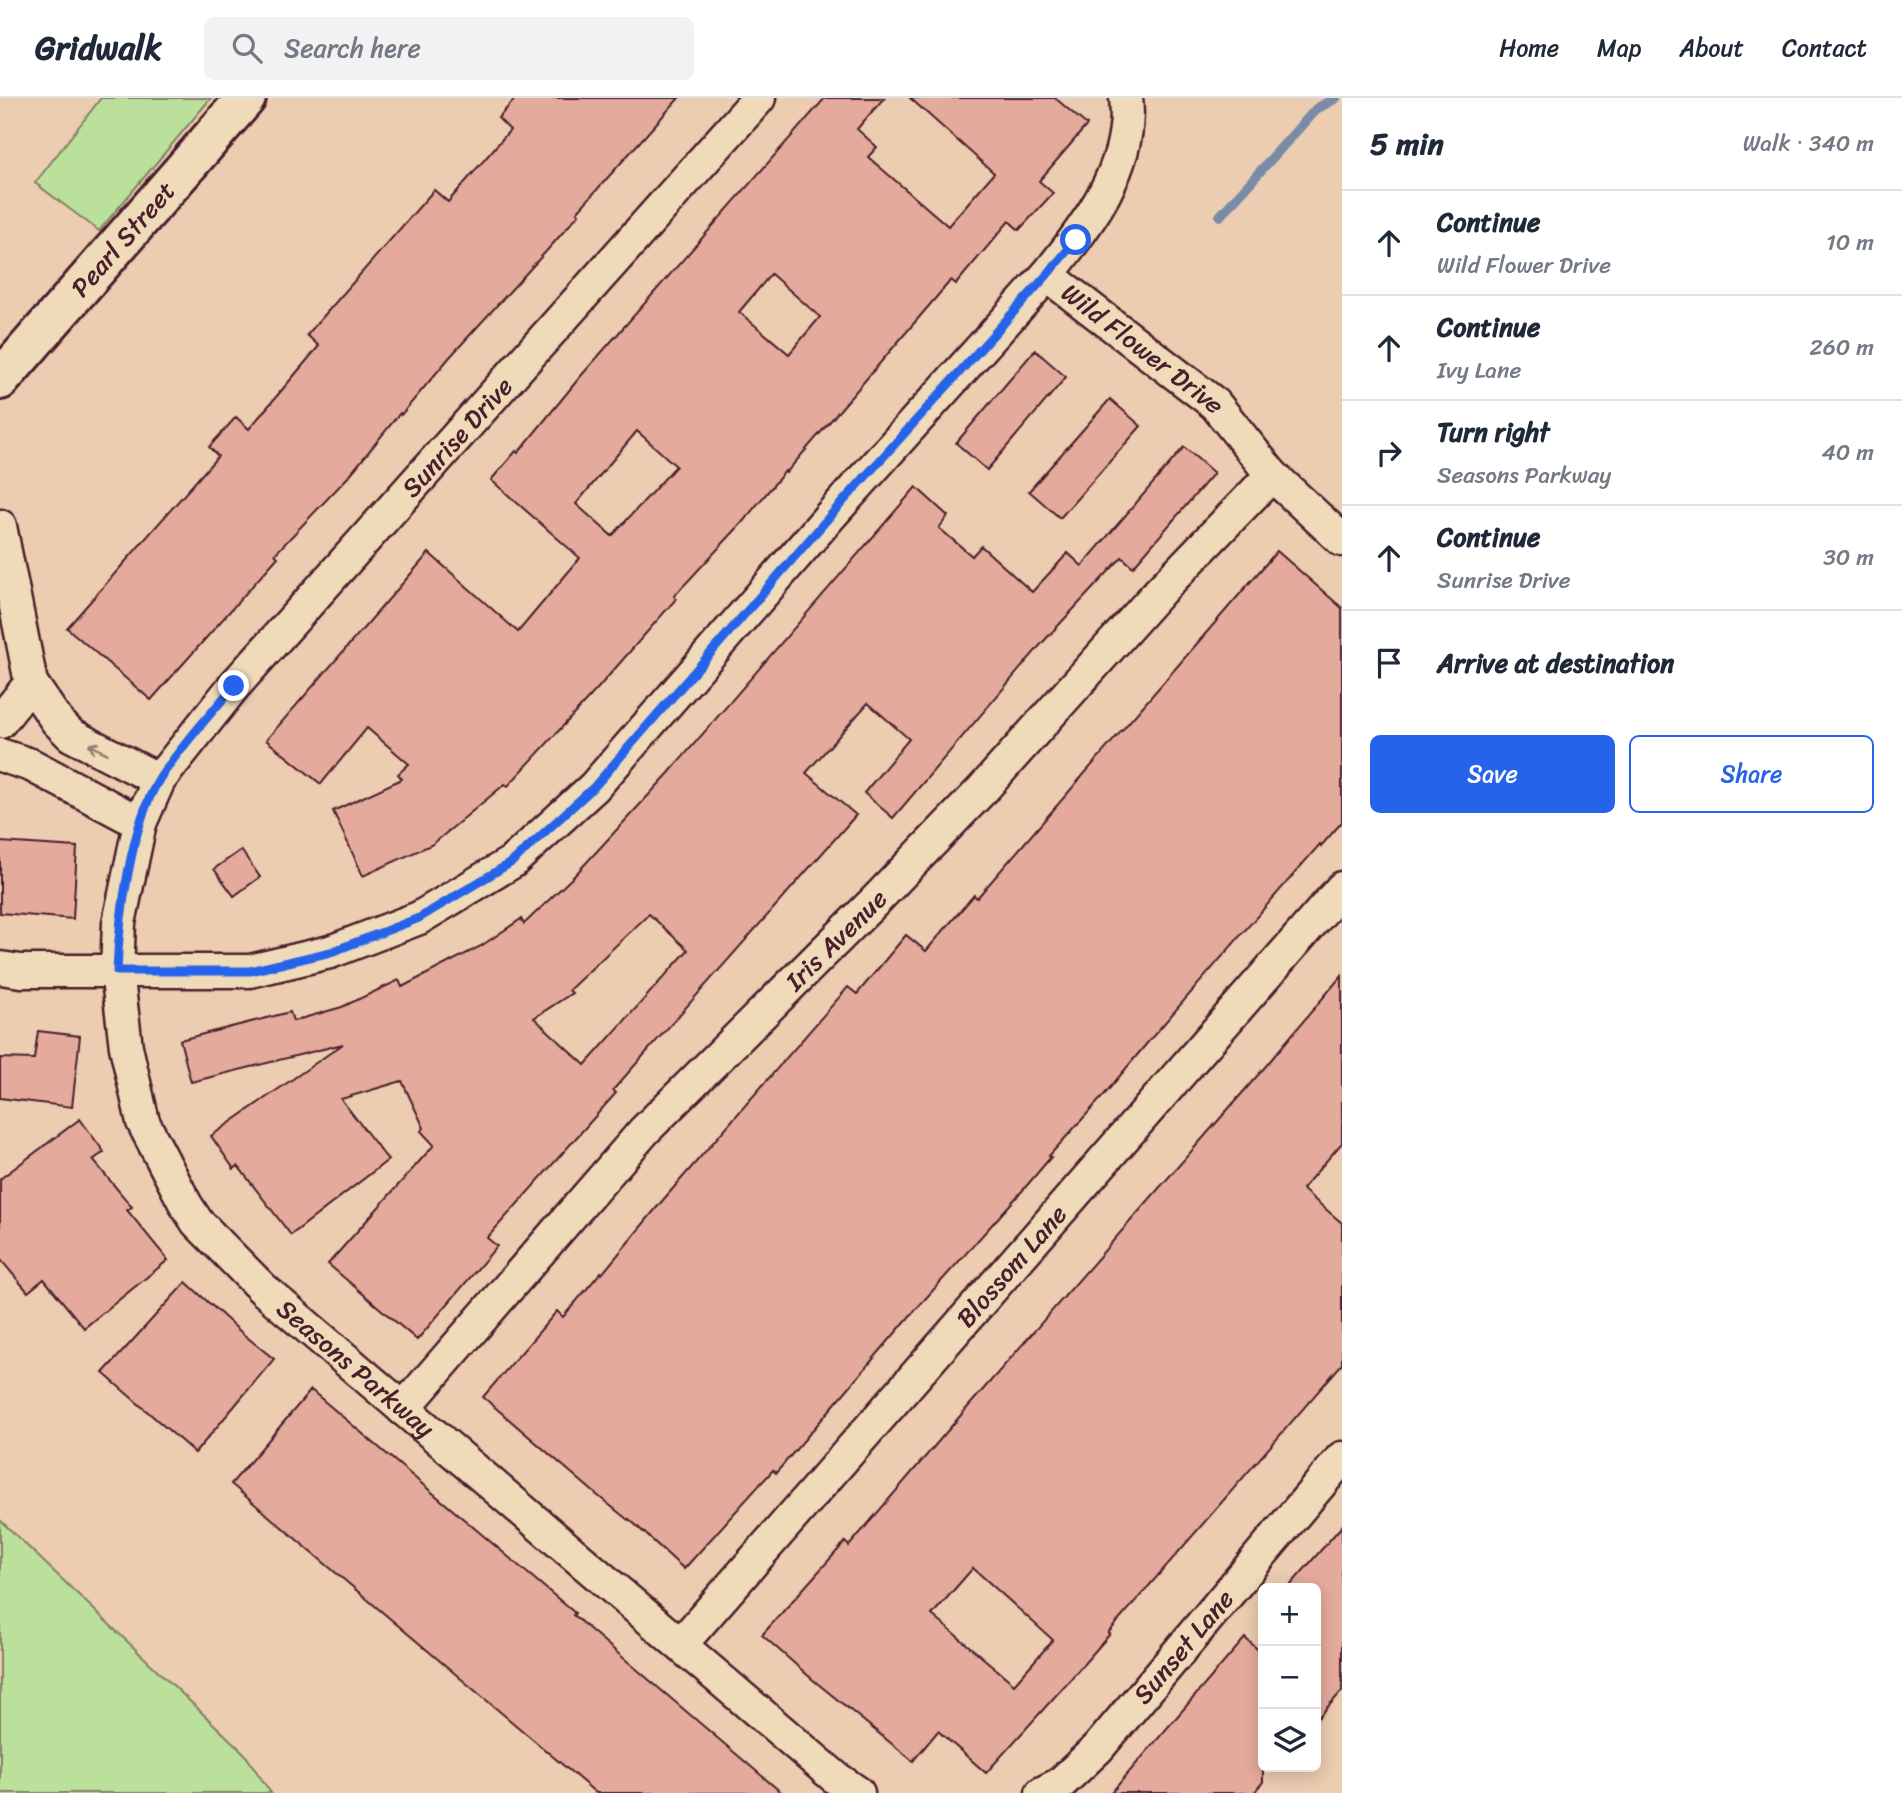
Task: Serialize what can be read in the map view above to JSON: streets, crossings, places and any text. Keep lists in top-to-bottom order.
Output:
{
  "streets": {
    "street": [
      "Pearl Street",
      "Wild Flower Drive",
      "Sunrise Drive",
      "Iris Avenue",
      "Blossom Lane",
      "Seasons Parkway",
      "Sunset Lane"
    ]
  },
  "crossings": [
    ["Wild Flower Drive", "Iris Avenue"],
    ["Sunrise Drive", "Seasons Parkway"],
    ["Iris Avenue", "Seasons Parkway"],
    ["Blossom Lane", "Seasons Parkway"]
  ],
  "page": {
    "header": "Gridwalk",
    "search": "Search here",
    "nav": [
      "Home",
      "Map",
      "About",
      "Contact"
    ],
    "heading": ["5 min", "Walk · 340 m"],
    "list": [
      ["Continue", "Wild Flower Drive", "10 m"],
      ["Continue", "Ivy Lane", "260 m"],
      ["Turn right", "Seasons Parkway", "40 m"],
      ["Continue", "Sunrise Drive", "30 m"],
      "Arrive at destination"
    ],
    "buttons": ["Save", "Share"],
    "map_buttons": ["+", "−"]
  }
}
